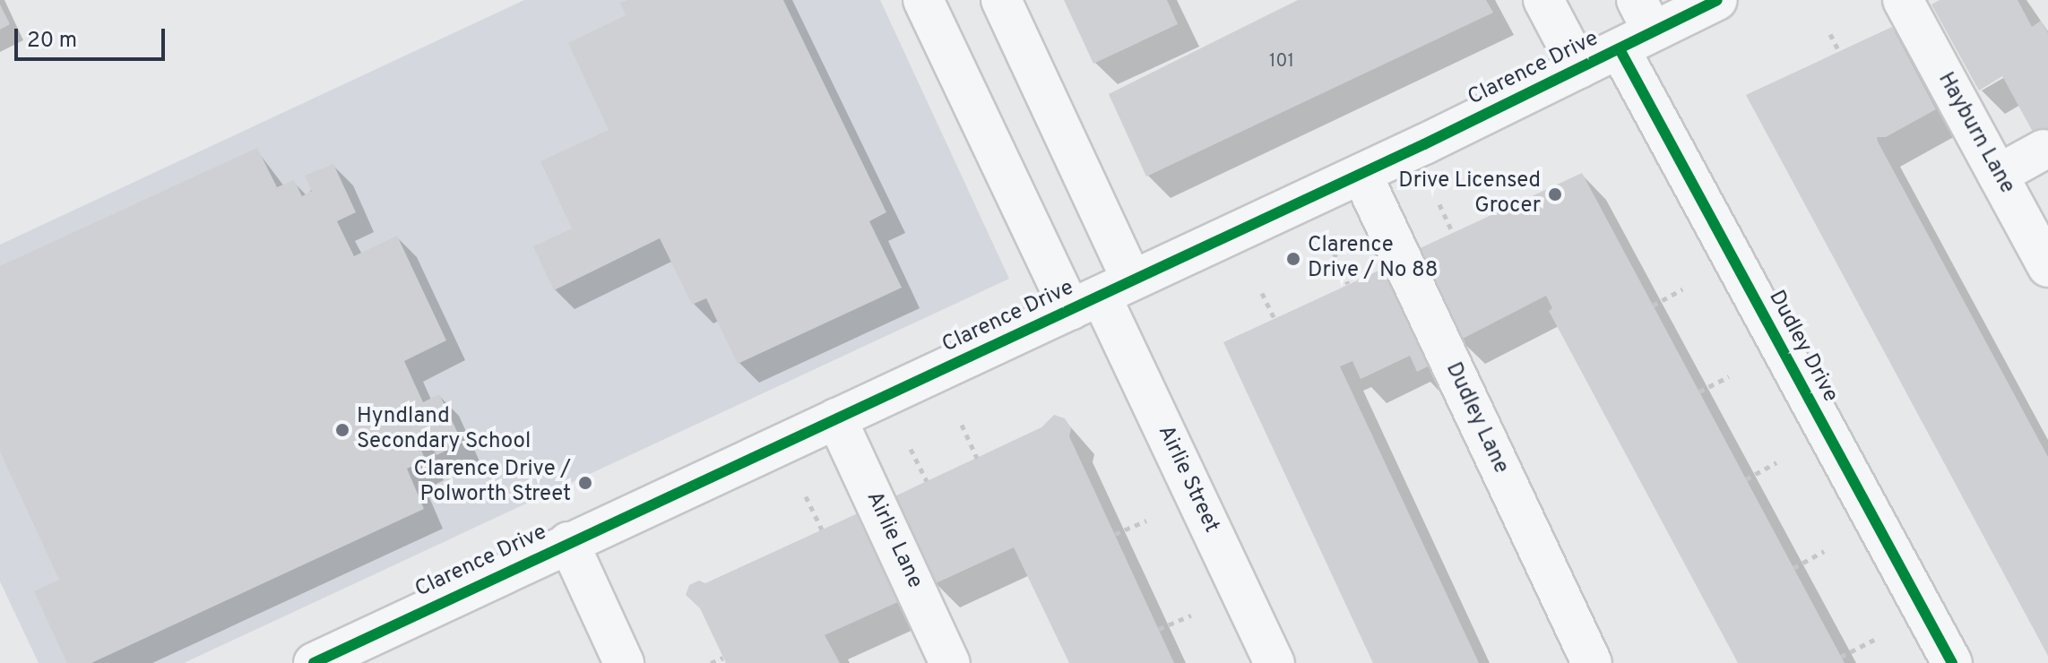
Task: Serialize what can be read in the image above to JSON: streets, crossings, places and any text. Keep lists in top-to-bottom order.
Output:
{
  "streets": {
    "street": [
      "Clarence Drive",
      "Hayburn Lane",
      "Dudley Drive",
      "Dudley Lane",
      "Airlie Street",
      "Airlie Lane"
    ]
  },
  "crossings": [
    ["Clarence Drive", "Dudley Drive"],
    ["Clarence Drive", "Dudley Lane"],
    ["Clarence Drive", "Airlie Street"],
    ["Clarence Drive", "Airlie Lane"]
  ],
  "places": [
    "Drive Licensed Grocer",
    "Clarence Drive / No 88",
    "Hyndland Secondary School",
    "Clarence Drive / Polworth Street"
  ],
  "house_numbers": ["101"],
  "scale_bar": "20 m"
}
